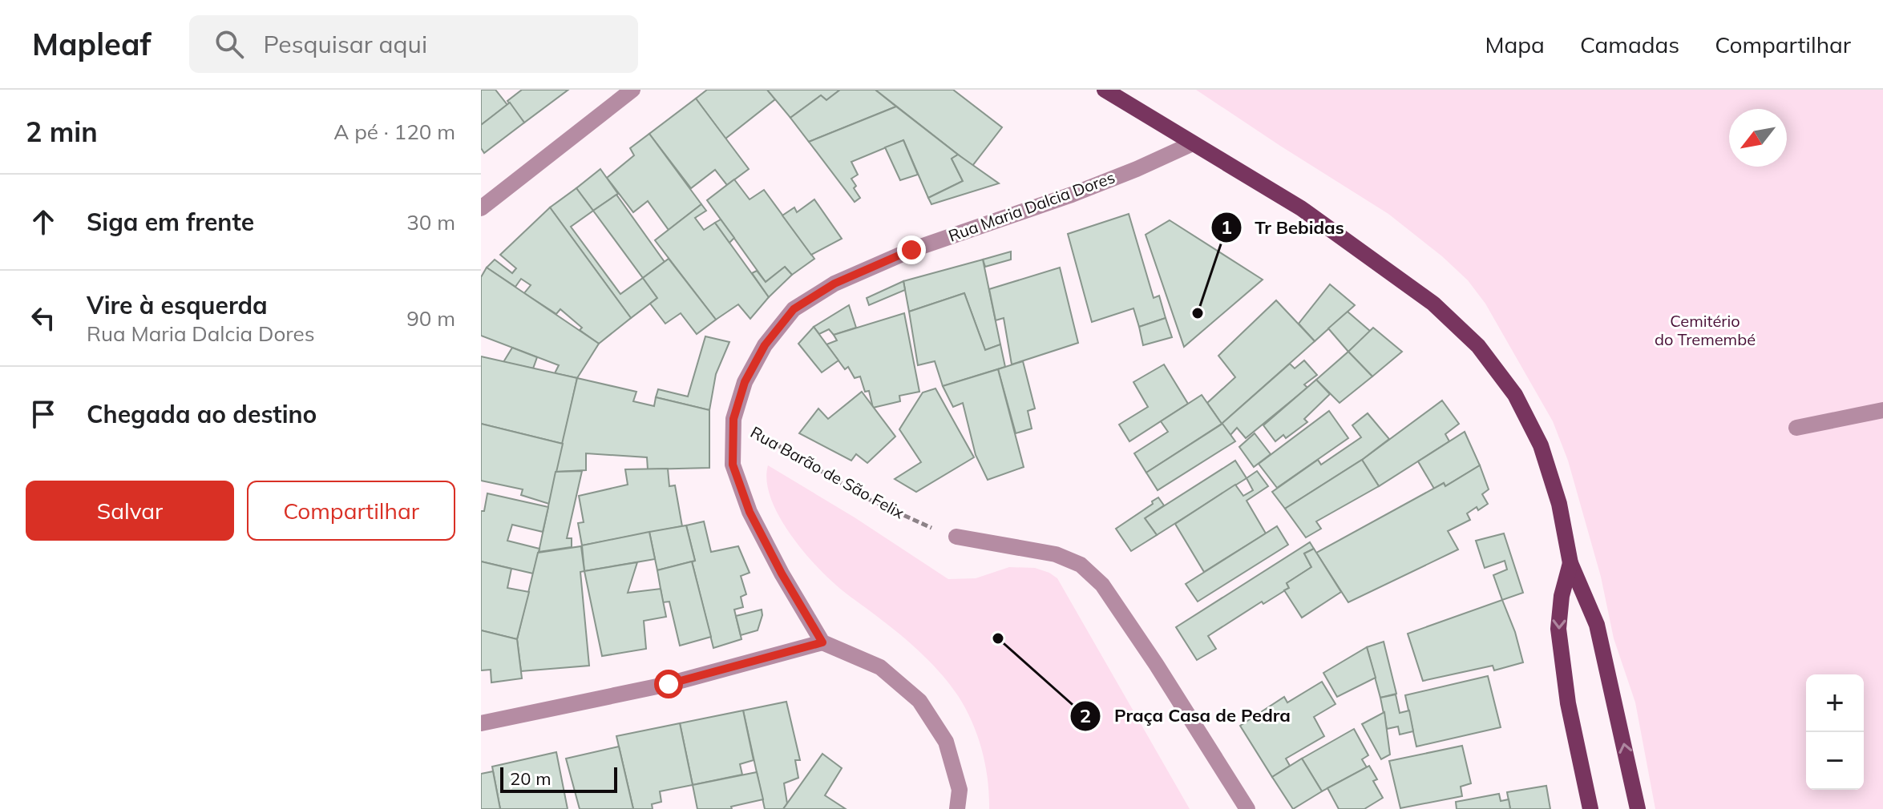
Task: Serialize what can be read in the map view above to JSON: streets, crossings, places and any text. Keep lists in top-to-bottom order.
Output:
{
  "streets": {
    "street": ["Rua Maria Dalcia Dores"],
    "path": ["Rua Barão de São Felix"]
  },
  "crossings": [
    ["Rua Maria Dalcia Dores", "Rua Barão de São Felix"]
  ],
  "parks": ["Cemitério do Tremembé"],
  "places": ["Tr Bebidas", "Praça Casa de Pedra"],
  "scale_bar": "20 m",
  "north": "bottom left",
  "page": {
    "header": "Mapleaf",
    "search": "Pesquisar aqui",
    "nav": ["Mapa", "Camadas", "Compartilhar"],
    "heading": ["2 min", "A pé · 120 m"],
    "list": [
      ["Siga em frente", "30 m"],
      ["Vire à esquerda", "Rua Maria Dalcia Dores", "90 m"],
      "Chegada ao destino"
    ],
    "buttons": ["Salvar", "Compartilhar"],
    "map_buttons": ["+", "−"],
    "scale": "20 m"
  }
}
